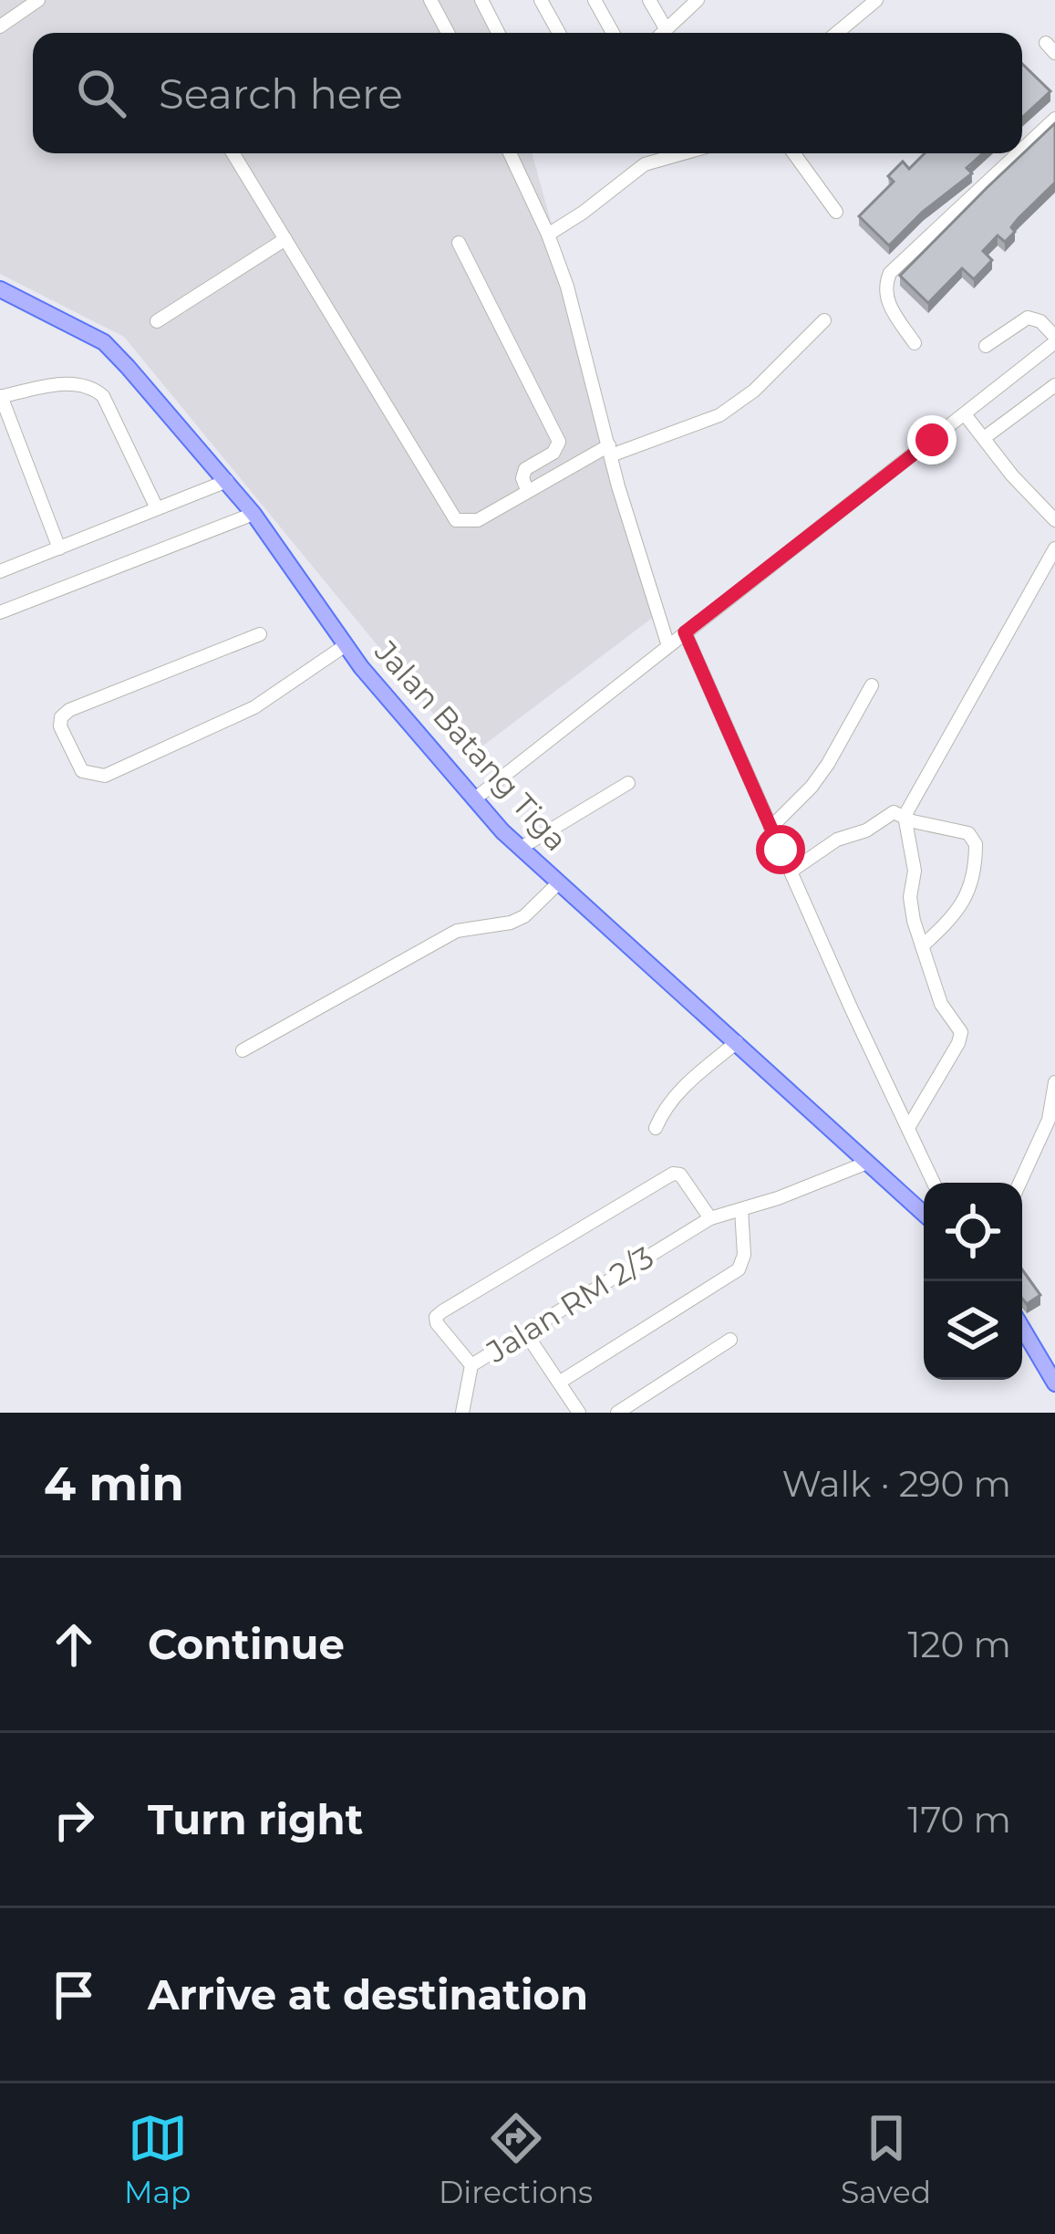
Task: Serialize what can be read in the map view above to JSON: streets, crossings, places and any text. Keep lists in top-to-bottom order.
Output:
{
  "streets": {
    "main road": ["Jalan Batang Tiga"],
    "street": ["Jalan RM 2/3"]
  },
  "crossings": [
    ["Jalan Batang Tiga", "Jalan RM 2/3"]
  ],
  "page": {
    "search": "Search here",
    "heading": ["4 min", "Walk · 290 m"],
    "list": [
      ["Continue", "120 m"],
      ["Turn right", "170 m"],
      "Arrive at destination"
    ],
    "nav": ["Map", "Directions", "Saved"]
  }
}
